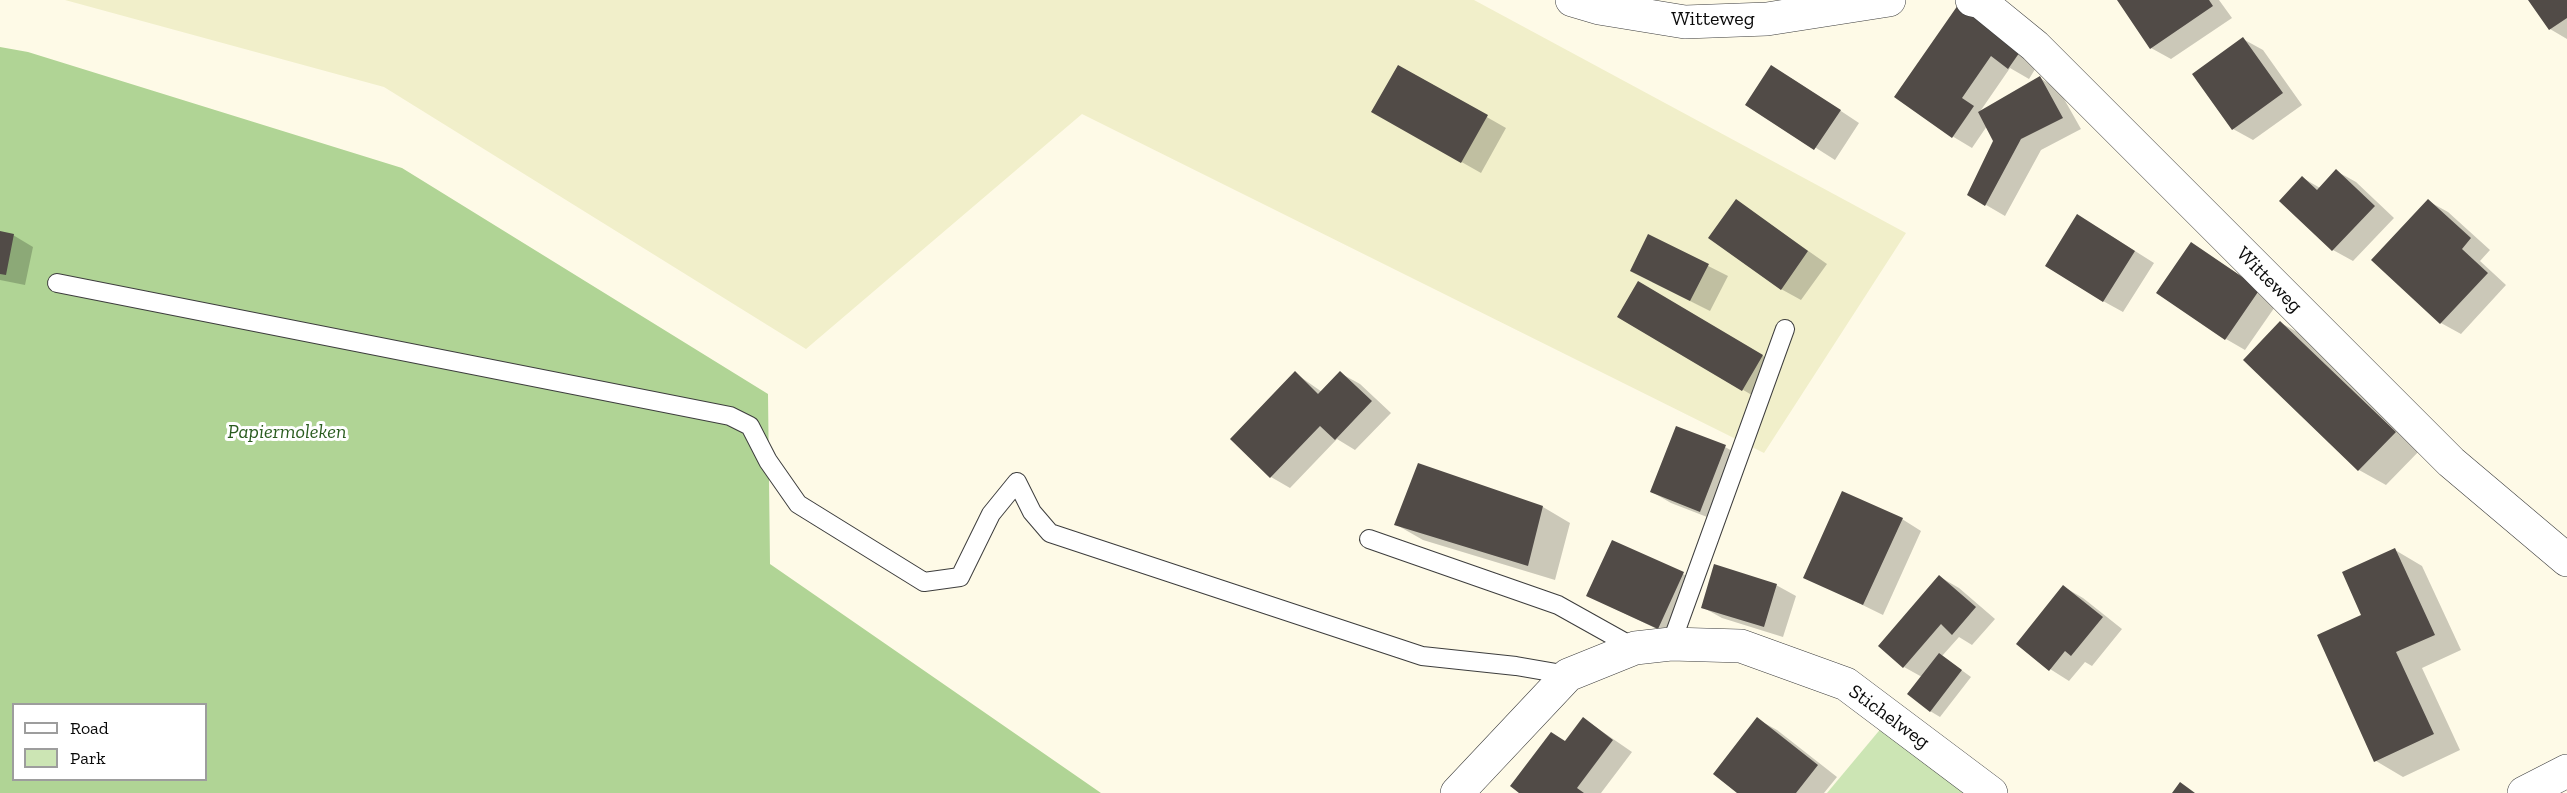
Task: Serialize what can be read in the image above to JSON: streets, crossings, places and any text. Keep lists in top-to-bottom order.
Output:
{
  "streets": {
    "street": ["Witteweg", "Stichelweg"]
  },
  "parks": ["Papiermoleken"],
  "legend": ["Road", "Park"]
}
